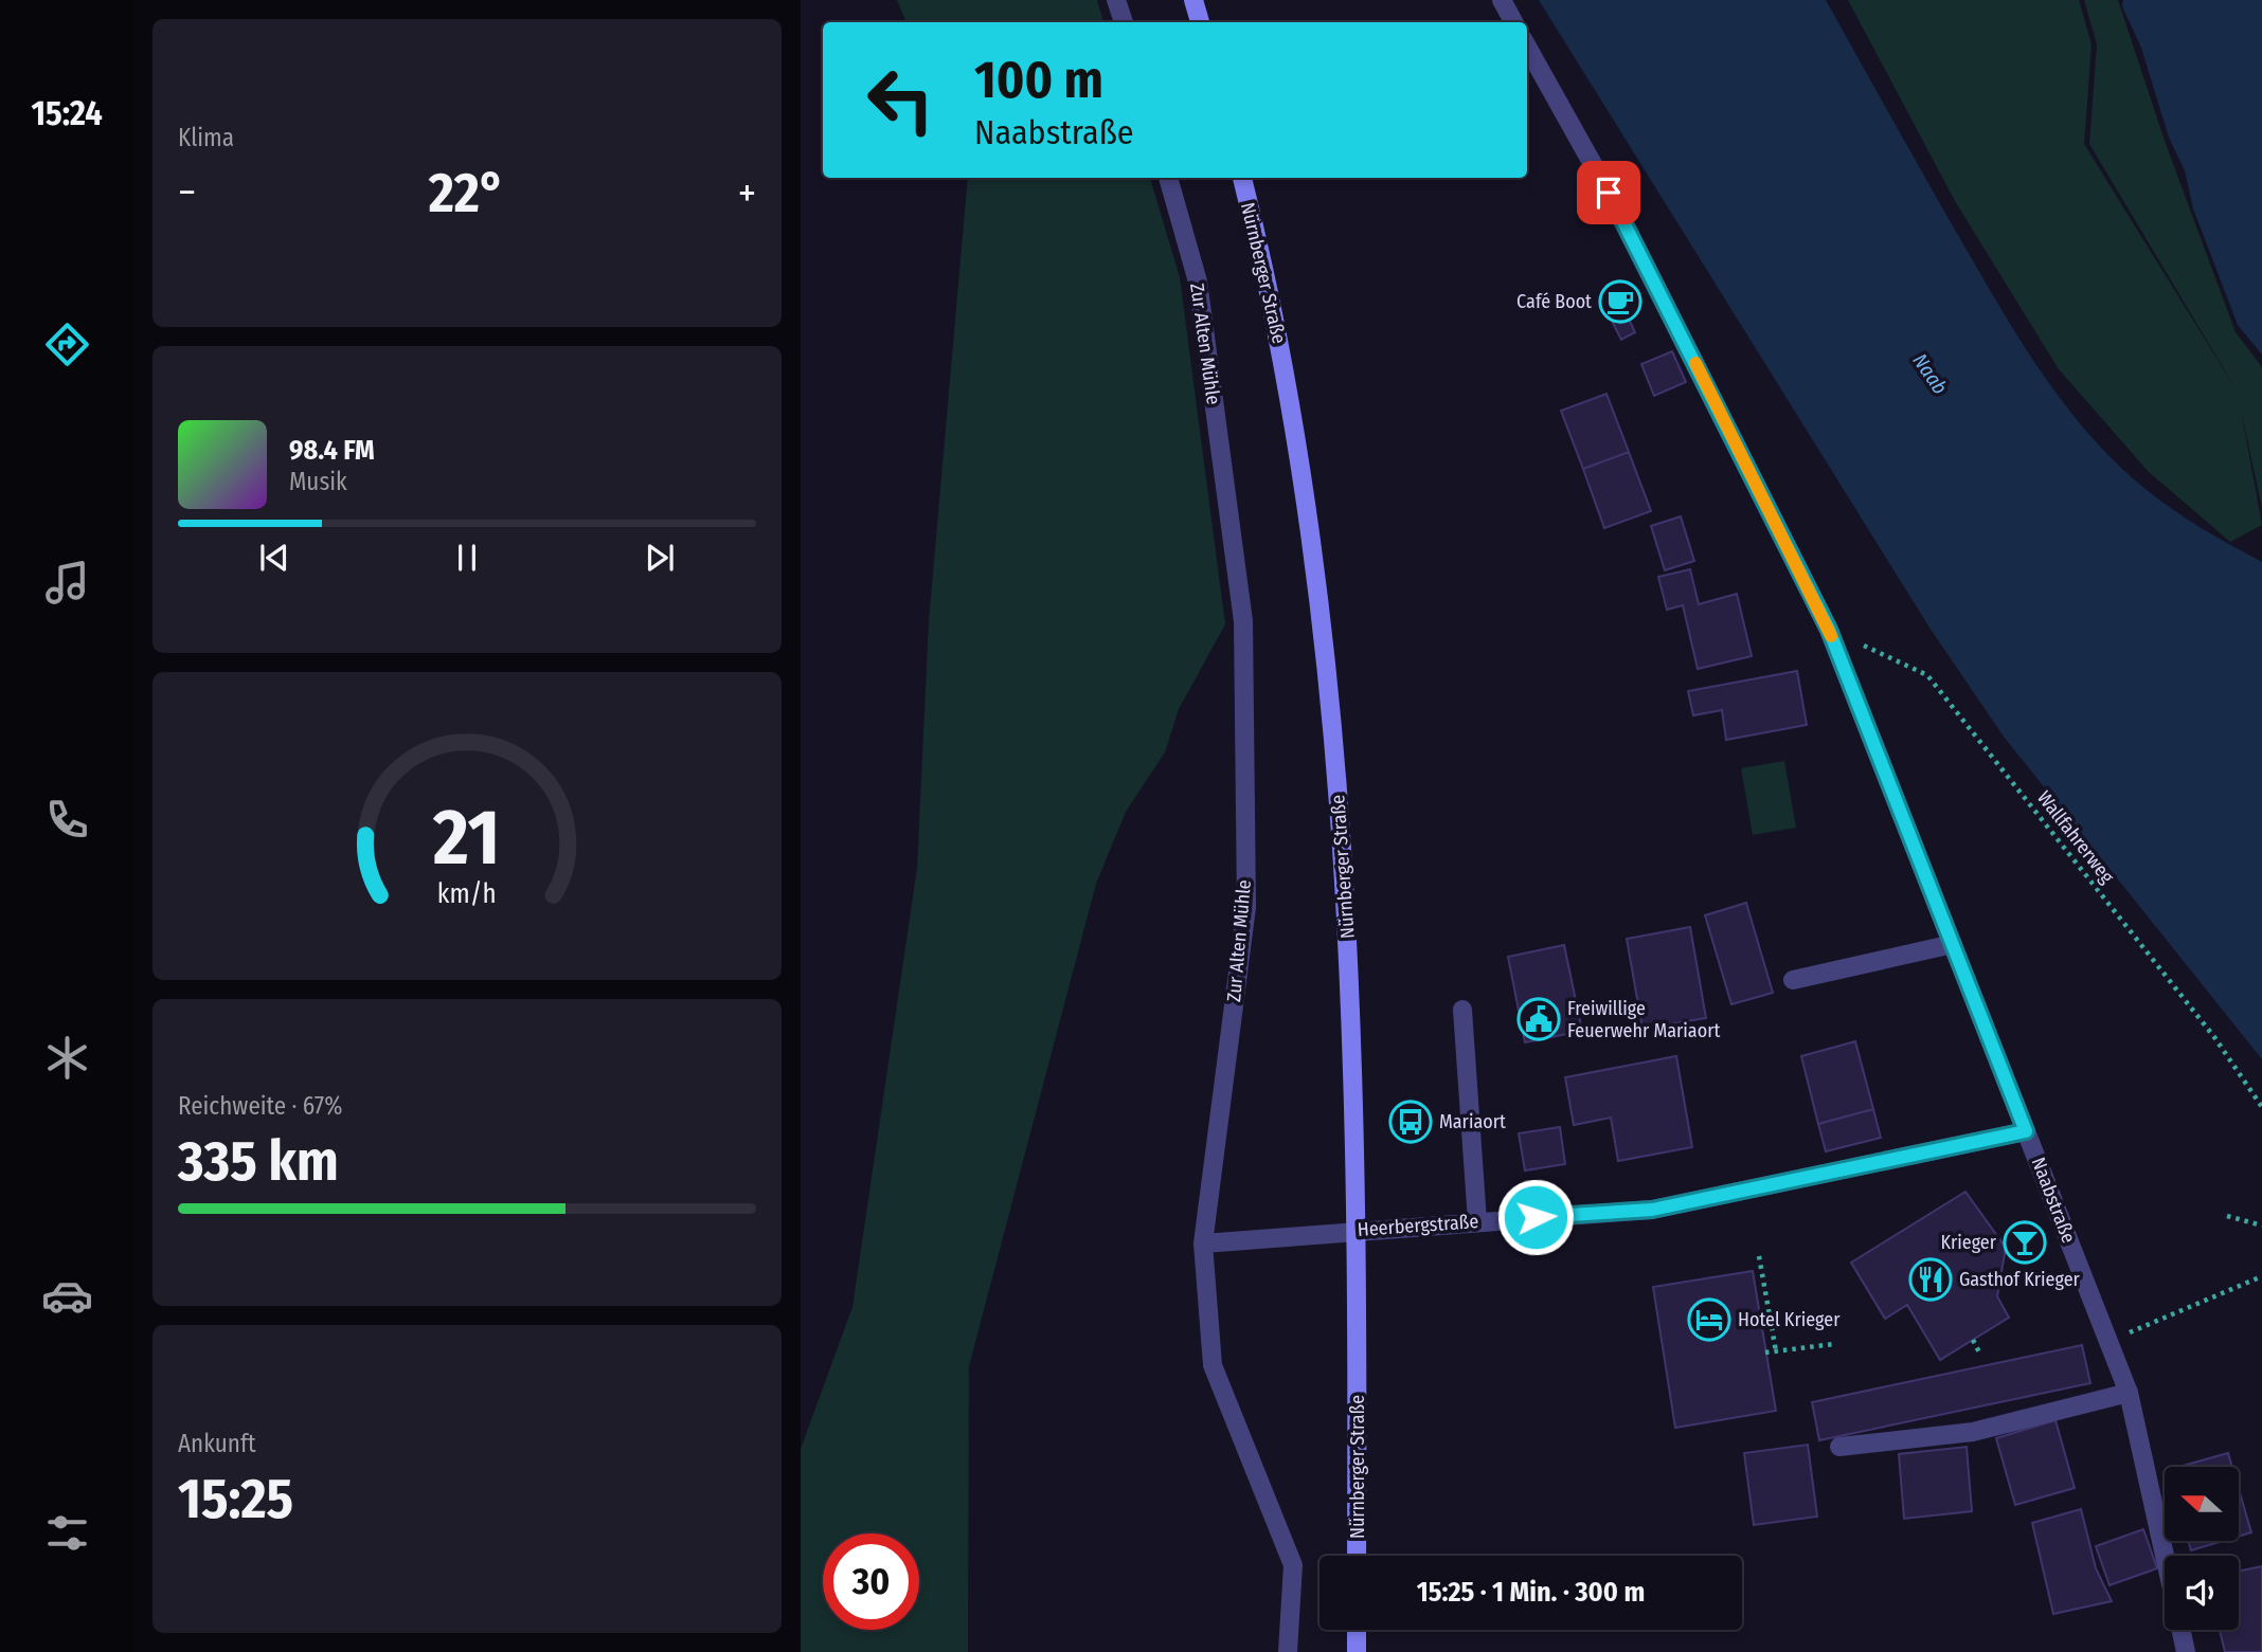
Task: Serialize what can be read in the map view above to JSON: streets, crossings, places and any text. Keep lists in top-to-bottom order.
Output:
{
  "streets": {
    "main road": ["Nürnberger Straße"],
    "street": ["Zur Alten Mühle", "Naabstraße", "Heerbergstraße"],
    "path": ["Wallfahrerweg"]
  },
  "crossings": [
    ["Nürnberger Straße", "Heerbergstraße"],
    ["Zur Alten Mühle", "Heerbergstraße"],
    ["Wallfahrerweg", "Naabstraße"],
    ["Naabstraße", "Heerbergstraße"]
  ],
  "water": ["Naab"],
  "places": {
    "cafe": ["Café Boot"],
    "public building": ["Freiwillige Feuerwehr Mariaort"],
    "bus stop": ["Mariaort"],
    "bar": ["Krieger"],
    "restaurant": ["Gasthof Krieger"],
    "hotel": ["Hotel Krieger"]
  },
  "north": "left",
  "page": {
    "tabs": "15:24",
    "tile": [
      "Klima",
      ["Reichweite · 67%", "335 km"],
      ["Ankunft", "15:25"]
    ],
    "turn": ["100 m", "Naabstraße"],
    "heat": ["−", "22°", "+"],
    "song": ["98.4 FM", "Musik"],
    "limit": "30",
    "trip": "15:25 · 1 Min. · 300 m",
    "gauge": ["21", "km/h"]
  }
}
